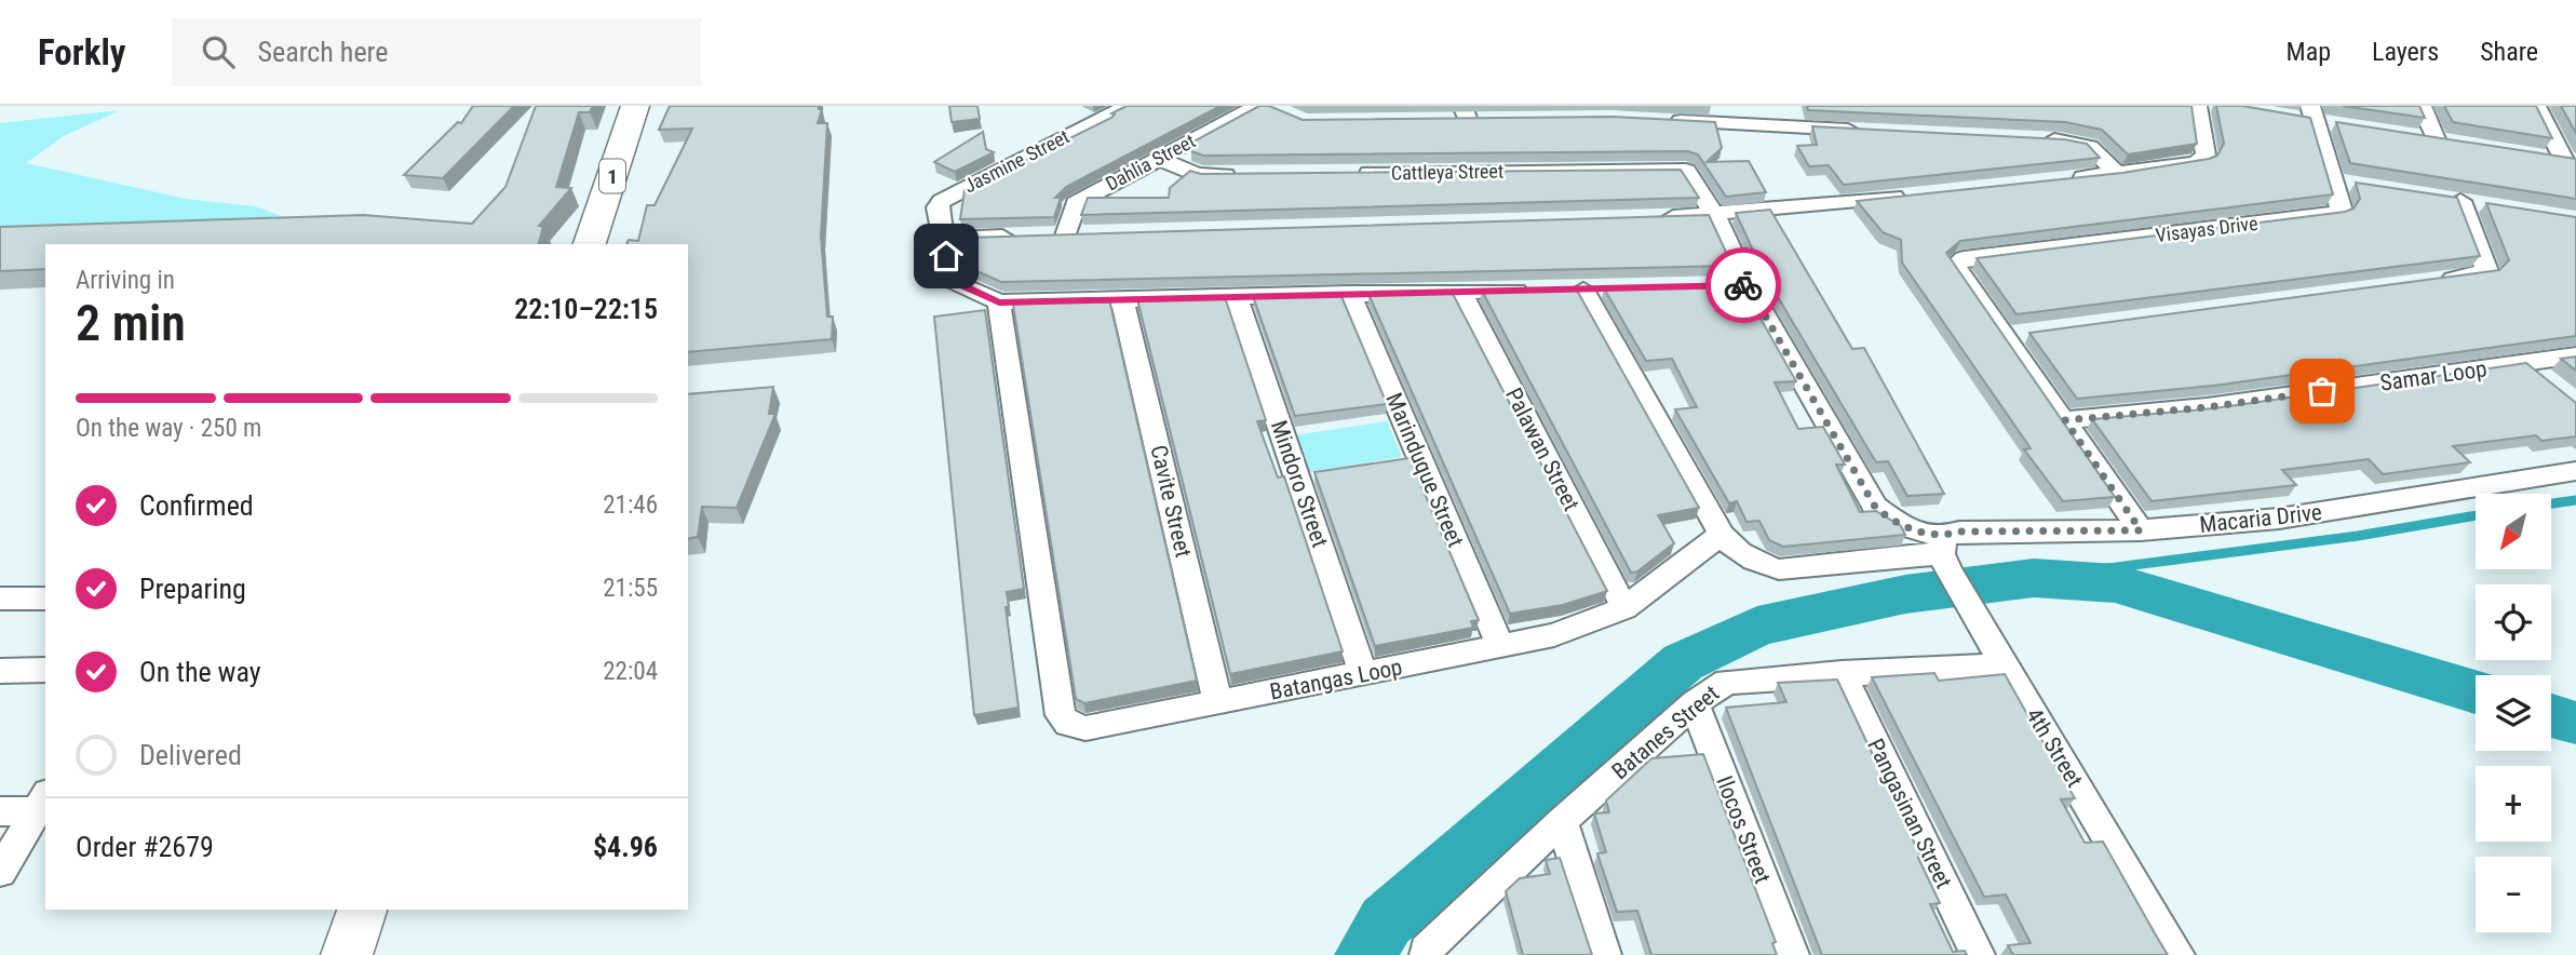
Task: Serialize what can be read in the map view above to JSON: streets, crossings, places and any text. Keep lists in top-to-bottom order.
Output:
{
  "streets": {
    "highway": ["1"],
    "street": [
      "Jasmine Street",
      "Dahlia Street",
      "Cattleya Street",
      "Visayas Drive",
      "Samar Loop",
      "Palawan Street",
      "Marinduque Street",
      "Mindoro Street",
      "Cavite Street",
      "Macaria Drive",
      "Batangas Loop",
      "Batanes Street",
      "4th Street",
      "Pangasinan Street",
      "Ilocos Street"
    ]
  },
  "crossings": [
    ["Jasmine Street", "Dahlia Street"],
    ["Jasmine Street", "Batangas Loop"],
    ["Cattleya Street", "Macaria Drive"],
    ["Cattleya Street", "4th Street"],
    ["Palawan Street", "Batangas Loop"],
    ["Marinduque Street", "Batangas Loop"],
    ["Mindoro Street", "Batangas Loop"],
    ["Cavite Street", "Batangas Loop"],
    ["Macaria Drive", "Batangas Loop"],
    ["Macaria Drive", "4th Street"],
    ["Batanes Street", "4th Street"],
    ["Batanes Street", "Pangasinan Street"],
    ["Batanes Street", "Ilocos Street"]
  ],
  "north": "bottom left",
  "page": {
    "header": "Forkly",
    "search": "Search here",
    "nav": ["Map", "Layers", "Share"],
    "heading": ["2 min", "Arriving in", "22:10–22:15"],
    "panel": ["Order #2679", "$4.96"],
    "bar": "On the way · 250 m",
    "list": [
      ["Confirmed", "21:46"],
      ["Preparing", "21:55"],
      ["On the way", "22:04"],
      "Delivered"
    ],
    "map_buttons": ["+", "−"]
  }
}
